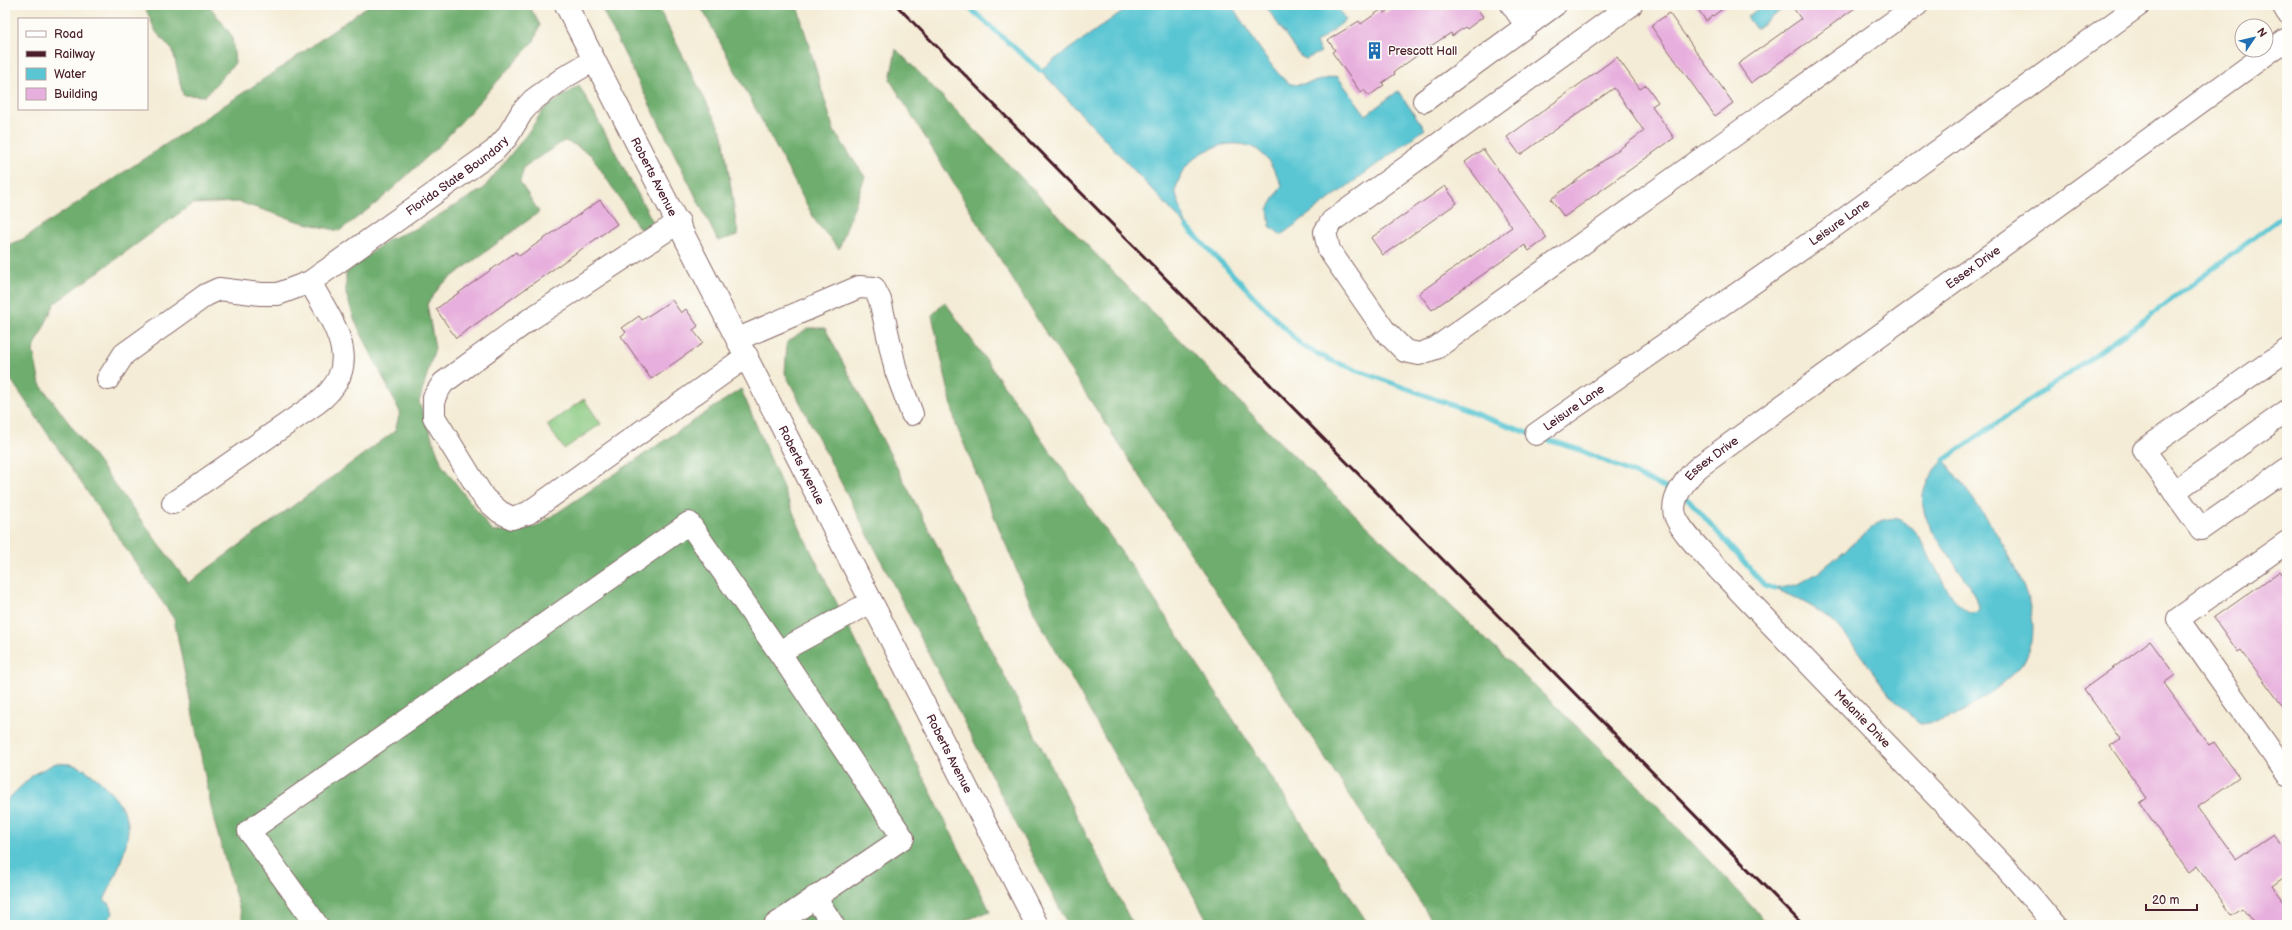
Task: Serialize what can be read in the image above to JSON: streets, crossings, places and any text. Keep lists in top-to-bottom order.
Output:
{
  "streets": {
    "street": [
      "Florida State Boundary",
      "Roberts Avenue",
      "Leisure Lane",
      "Essex Drive",
      "Melanie Drive"
    ]
  },
  "crossings": [
    ["Florida State Boundary", "Roberts Avenue"],
    ["Essex Drive", "Melanie Drive"]
  ],
  "places": {
    "building": ["Prescott Hall"]
  },
  "legend": [
    "Road",
    "Railway",
    "Water",
    "Building"
  ],
  "scale_bar": "20 m",
  "north": "top right"
}
